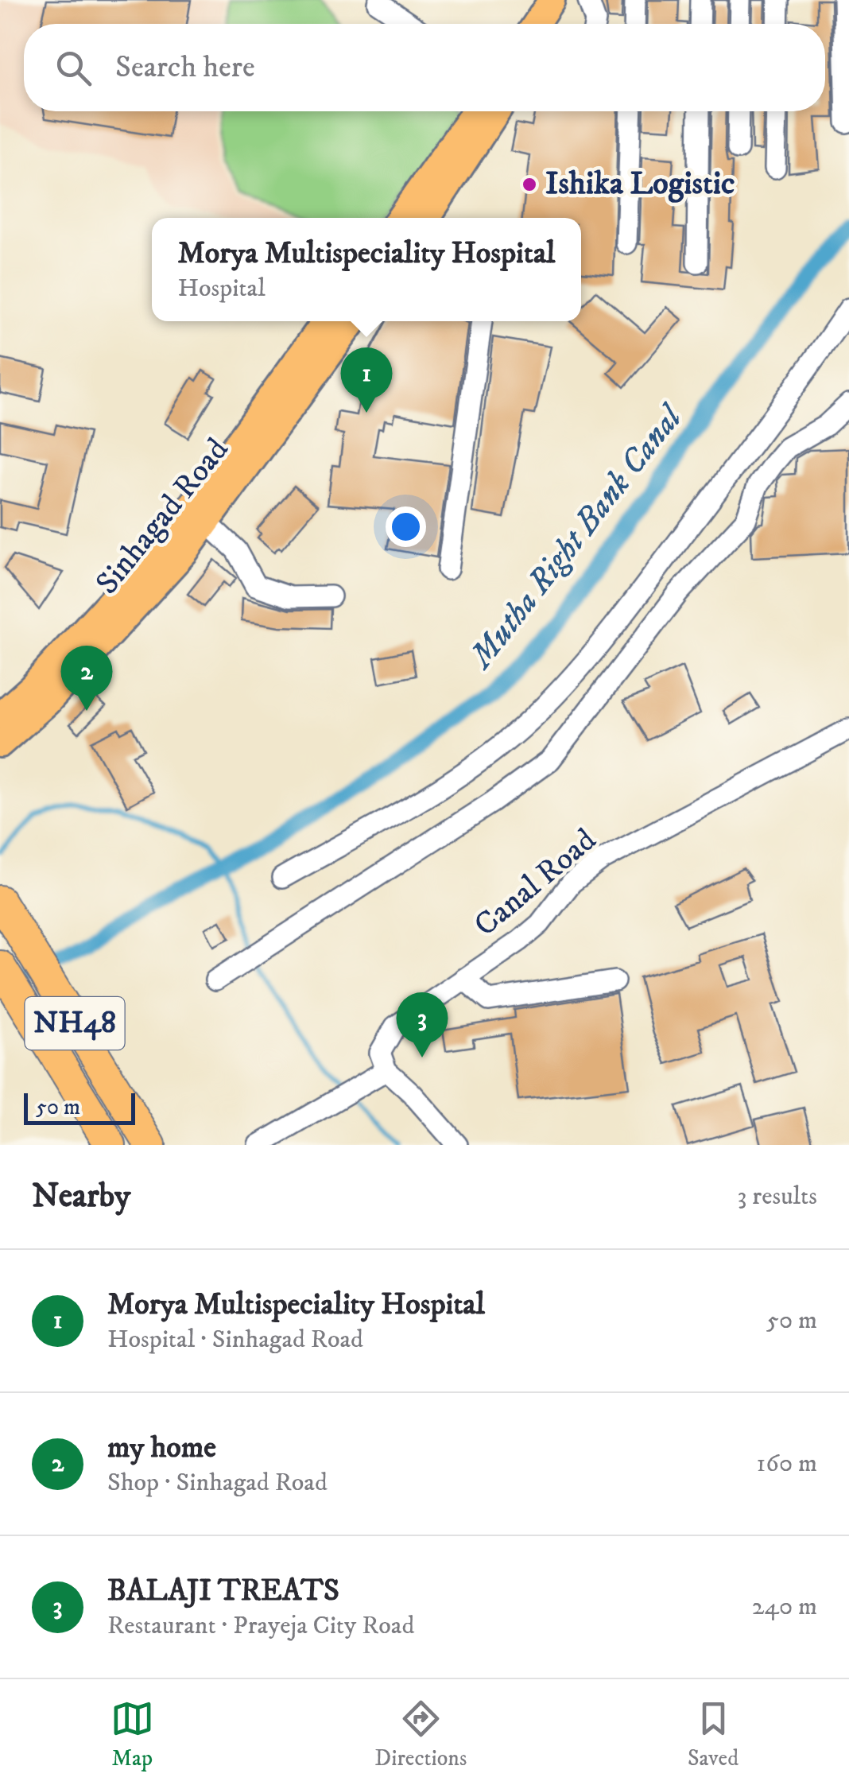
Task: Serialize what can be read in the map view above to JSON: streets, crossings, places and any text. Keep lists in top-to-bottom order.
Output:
{
  "streets": {
    "highway": ["NH48"],
    "main road": ["Sinhagad Road"],
    "street": ["Canal Road"]
  },
  "water": ["Mutha Right Bank Canal"],
  "places": ["Ishika Logistic"],
  "scale_bar": "50 m",
  "page": {
    "search": "Search here",
    "popup": ["Morya Multispeciality Hospital", "Hospital"],
    "pins": ["1", "2", "3"],
    "scale": "50 m",
    "heading": ["Nearby", "3 results"],
    "list": [
      {
        "mark": "1",
        "name": "Morya Multispeciality Hospital",
        "note": "Hospital · Sinhagad Road",
        "value": "50 m"
      },
      {
        "mark": "2",
        "name": "my home",
        "note": "Shop · Sinhagad Road",
        "value": "160 m"
      },
      {
        "mark": "3",
        "name": "BALAJI TREATS",
        "note": "Restaurant · Prayeja City Road",
        "value": "240 m"
      }
    ],
    "nav": ["Map", "Directions", "Saved"]
  }
}
